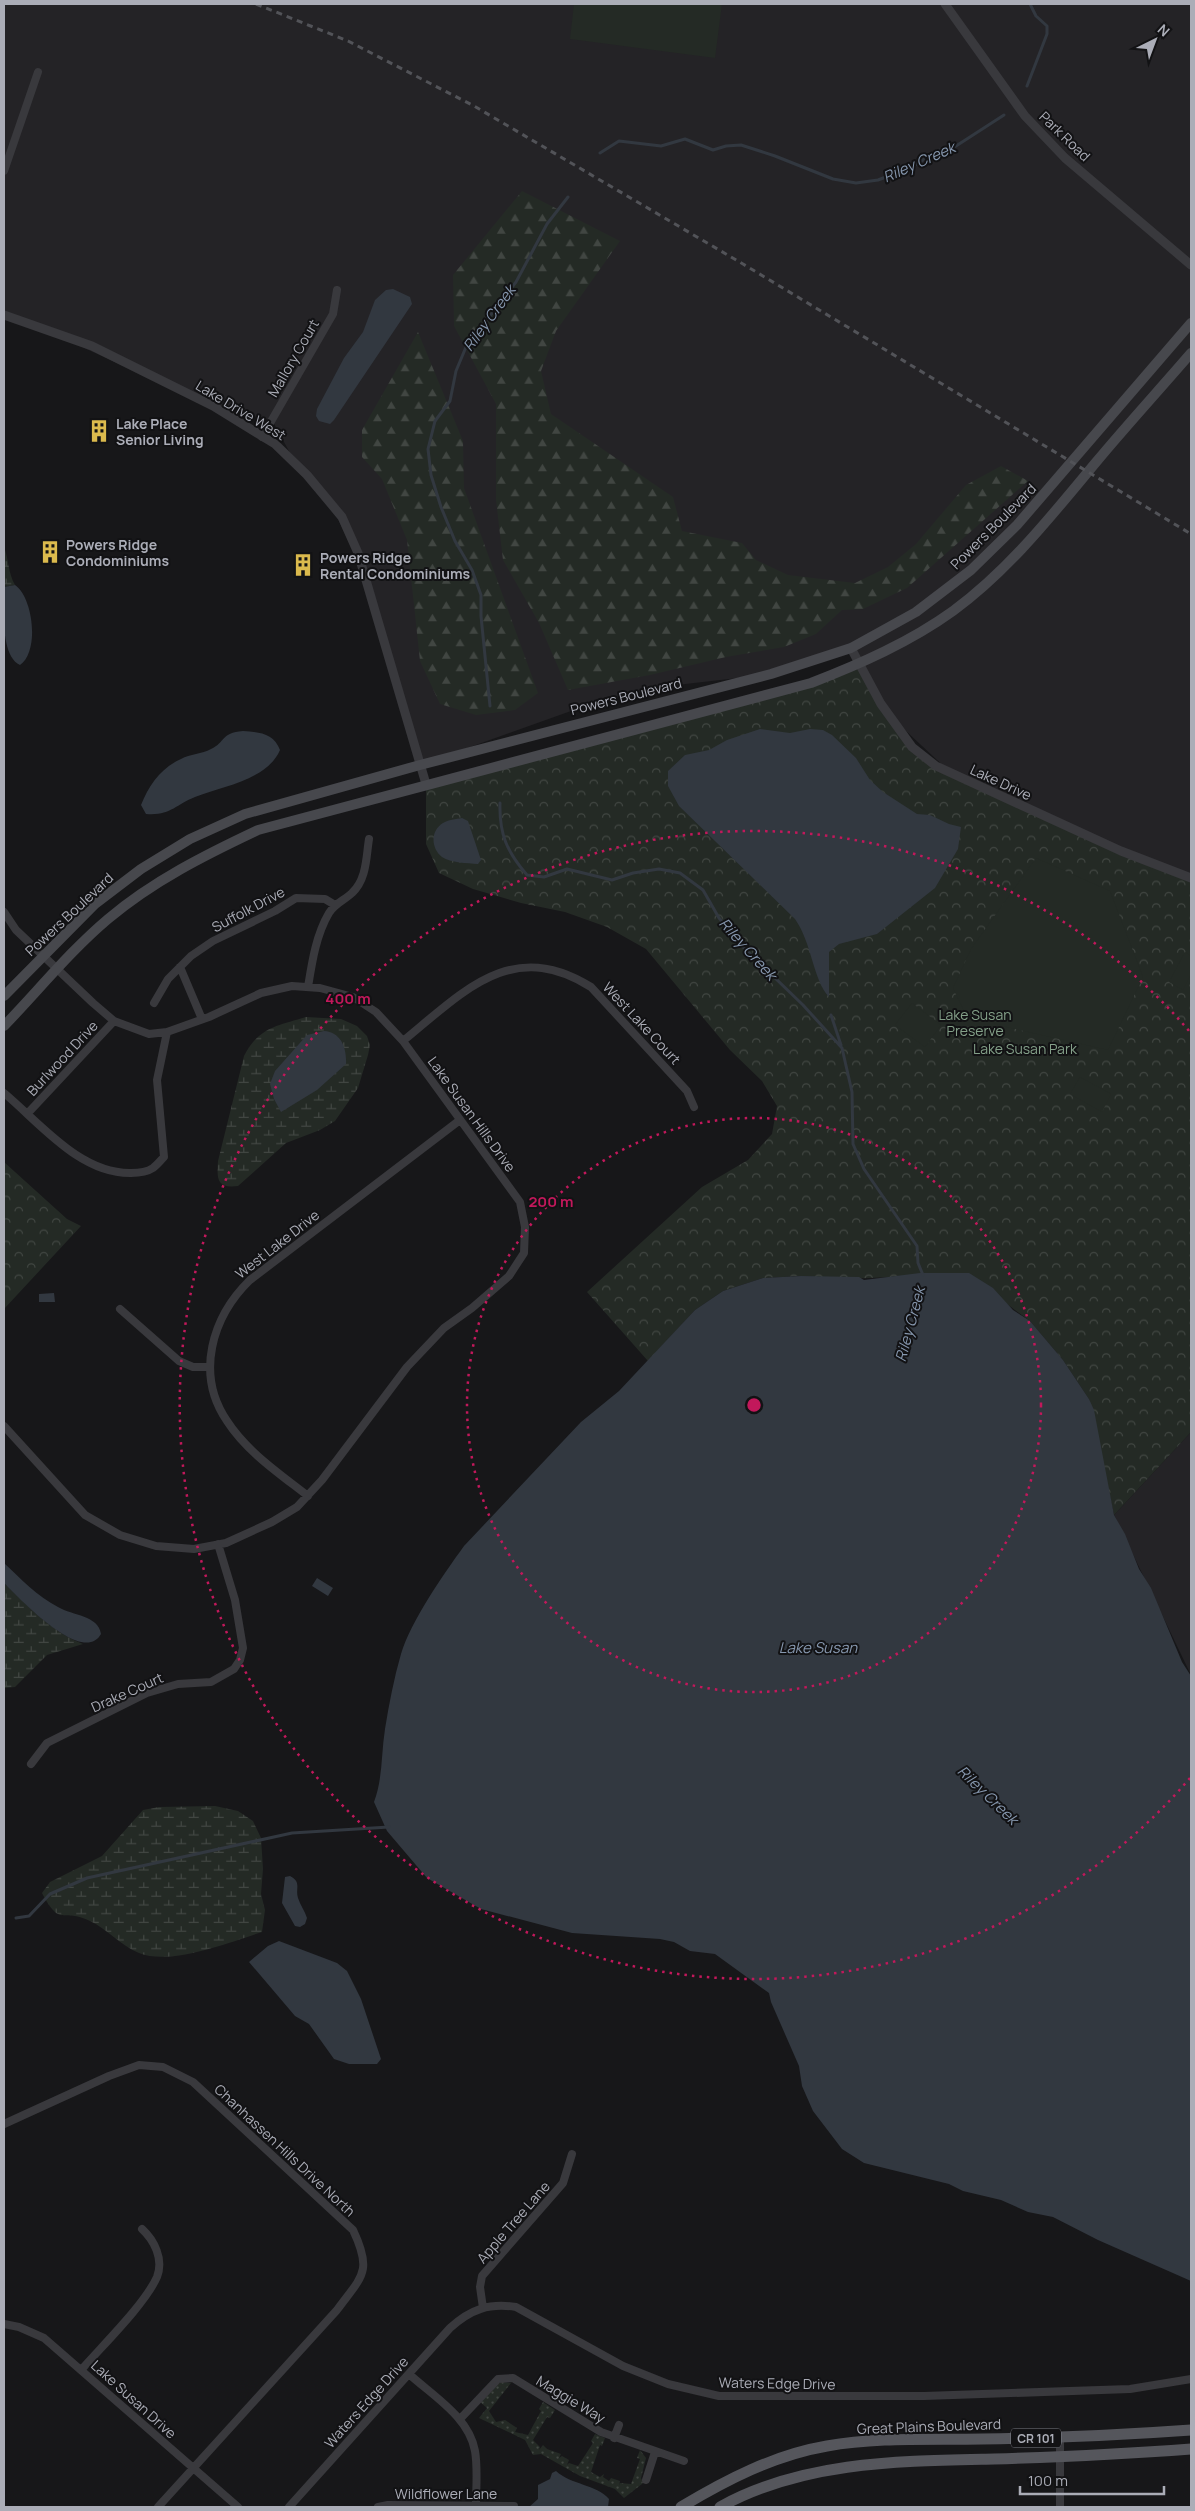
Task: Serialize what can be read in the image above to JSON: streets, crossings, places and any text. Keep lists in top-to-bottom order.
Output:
{
  "streets": {
    "main road": ["Powers Boulevard", "Great Plains Boulevard", "CR 101"],
    "street": [
      "Park Road",
      "Mallory Court",
      "Lake Drive West",
      "Lake Drive",
      "Suffolk Drive",
      "West Lake Court",
      "Burlwood Drive",
      "Lake Susan Hills Drive",
      "West Lake Drive",
      "Drake Court",
      "Chanhassen Hills Drive North",
      "Apple Tree Lane",
      "Waters Edge Drive",
      "Lake Susan Drive",
      "Maggie Way",
      "Wildflower Lane"
    ]
  },
  "crossings": [
    ["Mallory Court", "Lake Drive West"],
    ["Lake Drive West", "Powers Boulevard"],
    ["Powers Boulevard", "Lake Drive"],
    ["Powers Boulevard", "Lake Susan Hills Drive"],
    ["West Lake Court", "Lake Susan Hills Drive"],
    ["Burlwood Drive", "Lake Susan Hills Drive"],
    ["Lake Susan Hills Drive", "West Lake Drive"],
    ["Lake Susan Hills Drive", "Drake Court"],
    ["Chanhassen Hills Drive North", "Lake Susan Drive"],
    ["Apple Tree Lane", "Waters Edge Drive"]
  ],
  "water": ["Riley Creek", "Lake Susan"],
  "parks": ["Lake Susan Preserve", "Lake Susan Park"],
  "places": {
    "building": ["Lake Place Senior Living", "Powers Ridge Condominiums", "Powers Ridge Rental Condominiums"]
  },
  "scale_bar": "100 m",
  "north": "top right",
  "rings": ["400 m", "200 m"]
}
